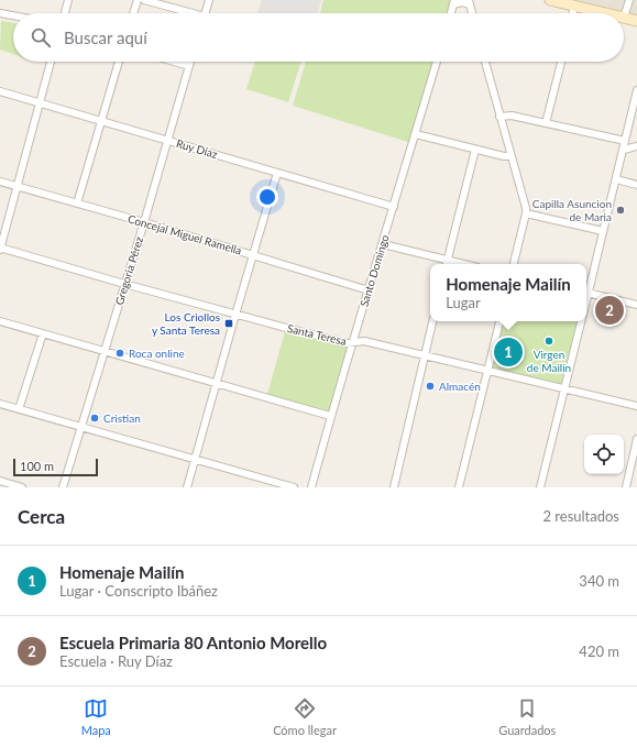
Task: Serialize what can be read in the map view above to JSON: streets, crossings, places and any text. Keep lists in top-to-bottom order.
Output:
{
  "streets": {
    "street": [
      "Ruy Díaz",
      "Concejal Miguel Ramella",
      "Gregoria Pérez",
      "Santo Domingo",
      "Santa Teresa"
    ]
  },
  "crossings": [
    ["Ruy Díaz", "Gregoria Pérez"],
    ["Ruy Díaz", "Santo Domingo"],
    ["Concejal Miguel Ramella", "Gregoria Pérez"],
    ["Concejal Miguel Ramella", "Santo Domingo"],
    ["Gregoria Pérez", "Santa Teresa"],
    ["Santo Domingo", "Santa Teresa"]
  ],
  "places": {
    "other": [
      "Capilla Asuncion de Maria",
      "Virgen de Mailín",
      "Roca online",
      "Almacén",
      "Cristian"
    ],
    "transit": ["Los Criollos y Santa Teresa"]
  },
  "scale_bar": "100 m",
  "page": {
    "search": "Buscar aquí",
    "popup": ["Homenaje Mailín", "Lugar"],
    "pins": ["2", "1"],
    "scale": "100 m",
    "heading": ["Cerca", "2 resultados"],
    "list": [
      {
        "mark": "1",
        "name": "Homenaje Mailín",
        "note": "Lugar · Conscripto Ibáñez",
        "value": "340 m"
      },
      {
        "mark": "2",
        "name": "Escuela Primaria 80 Antonio Morello",
        "note": "Escuela · Ruy Díaz",
        "value": "420 m"
      }
    ],
    "nav": ["Mapa", "Cómo llegar", "Guardados"]
  }
}
